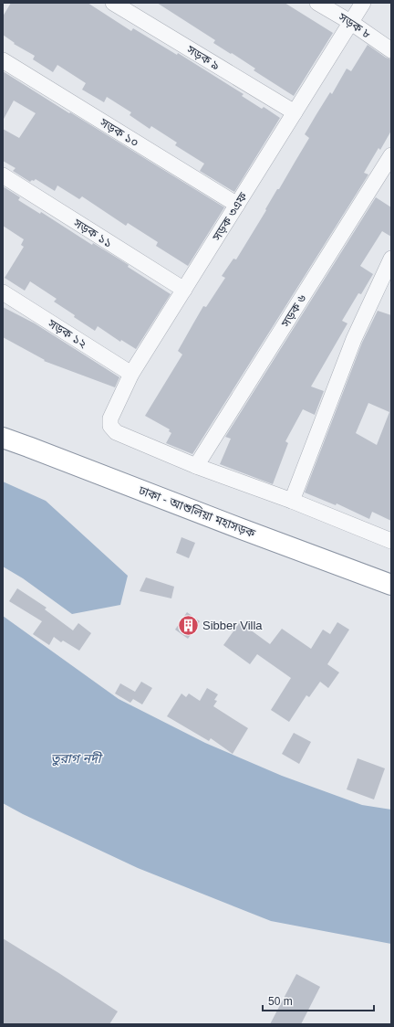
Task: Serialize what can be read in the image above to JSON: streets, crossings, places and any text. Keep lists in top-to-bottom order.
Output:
{
  "streets": {
    "highway": ["ঢাকা - আশুলিয়া মহাসড়ক"],
    "street": [
      "সড়ক ৮",
      "সড়ক ৯",
      "সড়ক ১০",
      "সড়ক ৩এফ",
      "সড়ক ১১",
      "সড়ক ৬",
      "সড়ক ১২"
    ]
  },
  "crossings": [
    ["সড়ক ৮", "সড়ক ৩এফ"],
    ["সড়ক ৯", "সড়ক ৩এফ"],
    ["সড়ক ১০", "সড়ক ৩এফ"],
    ["সড়ক ৩এফ", "সড়ক ১১"],
    ["সড়ক ৩এফ", "সড়ক ৬"],
    ["সড়ক ৩এফ", "সড়ক ১২"]
  ],
  "water": ["তুরাগ নদী"],
  "places": {
    "building": ["Sibber Villa"]
  },
  "scale_bar": "50 m"
}
